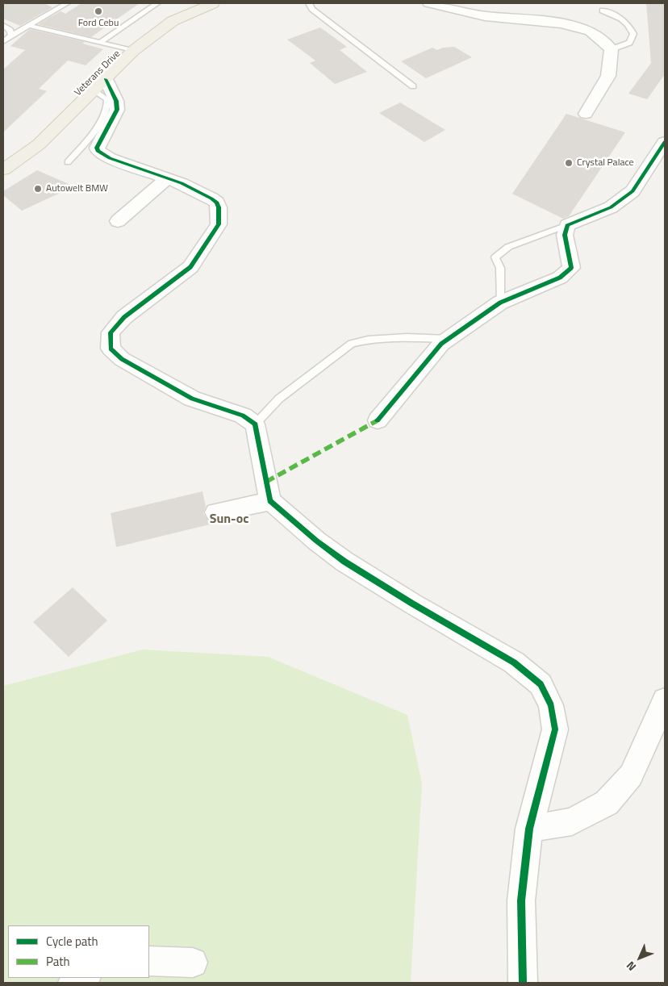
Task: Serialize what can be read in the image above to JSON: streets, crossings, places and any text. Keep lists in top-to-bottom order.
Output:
{
  "streets": {
    "main road": ["Veterans Drive"]
  },
  "districts": ["Sun-oc"],
  "places": ["Ford Cebu", "Crystal Palace", "Autowelt BMW"],
  "legend": ["Cycle path", "Path"],
  "north": "bottom left"
}
